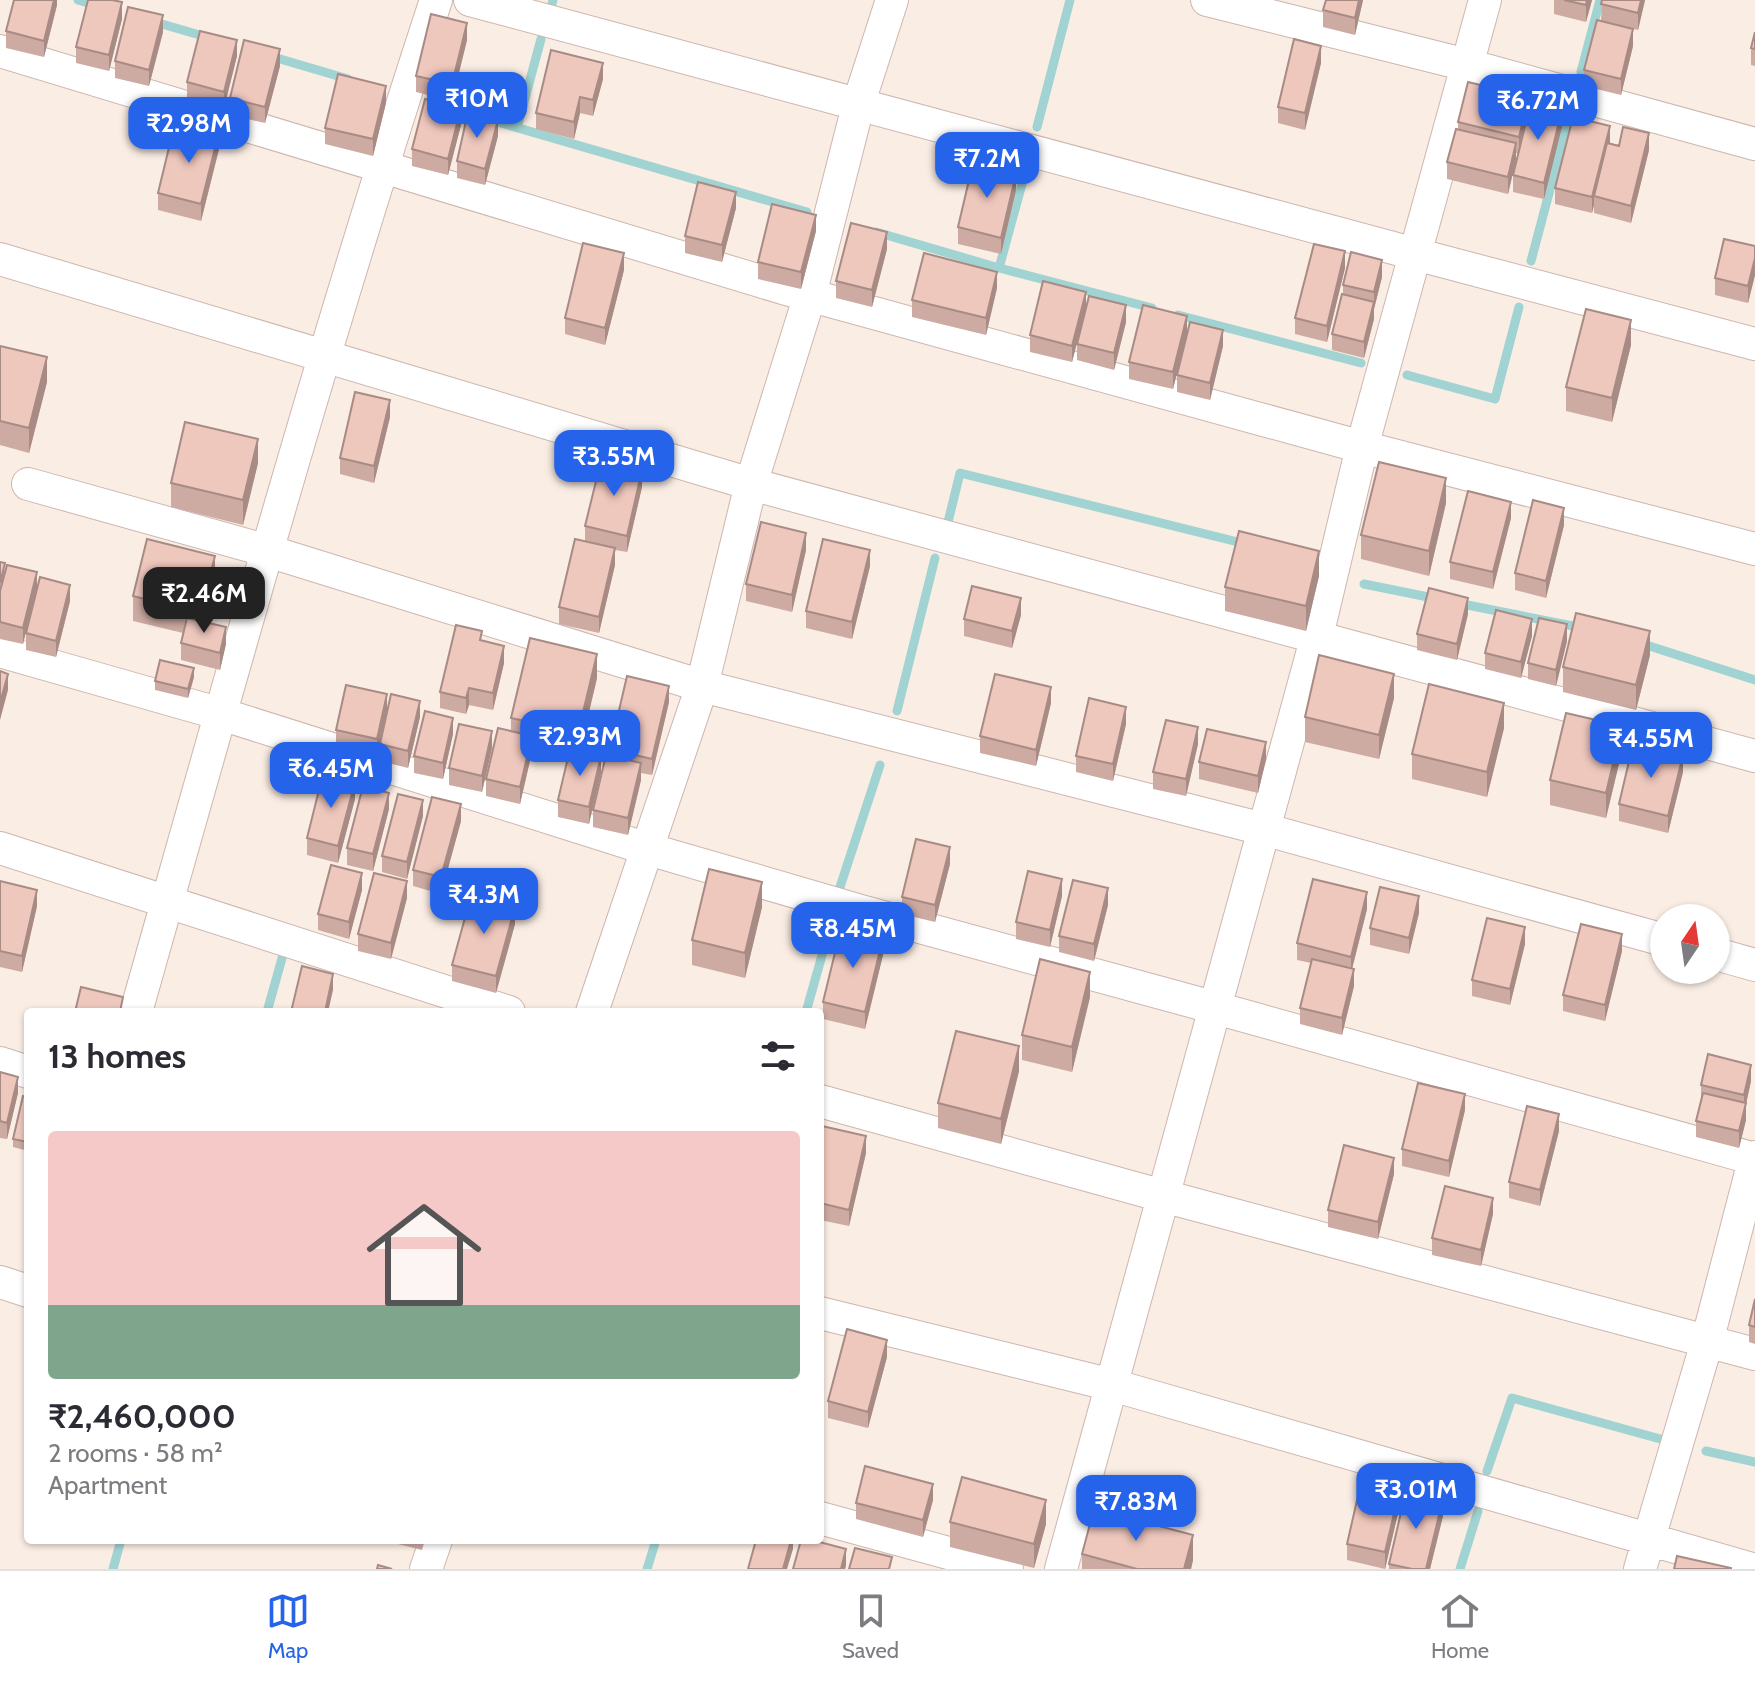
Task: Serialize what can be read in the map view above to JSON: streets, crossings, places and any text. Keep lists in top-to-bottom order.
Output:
{
  "north": "top",
  "page": {
    "price": [
      "₹10M",
      "₹6.72M",
      "₹2.98M",
      "₹7.2M",
      "₹3.55M",
      "₹2.46M",
      "₹2.93M",
      "₹4.55M",
      "₹6.45M",
      "₹4.3M",
      "₹8.45M",
      "₹3.01M",
      "₹7.83M"
    ],
    "heading": "13 homes",
    "list": [
      {
        "name": "₹2,460,000",
        "note": "2 rooms · 58 m² · Apartment"
      }
    ],
    "tabs": ["Map", "Saved", "Home"]
  }
}
